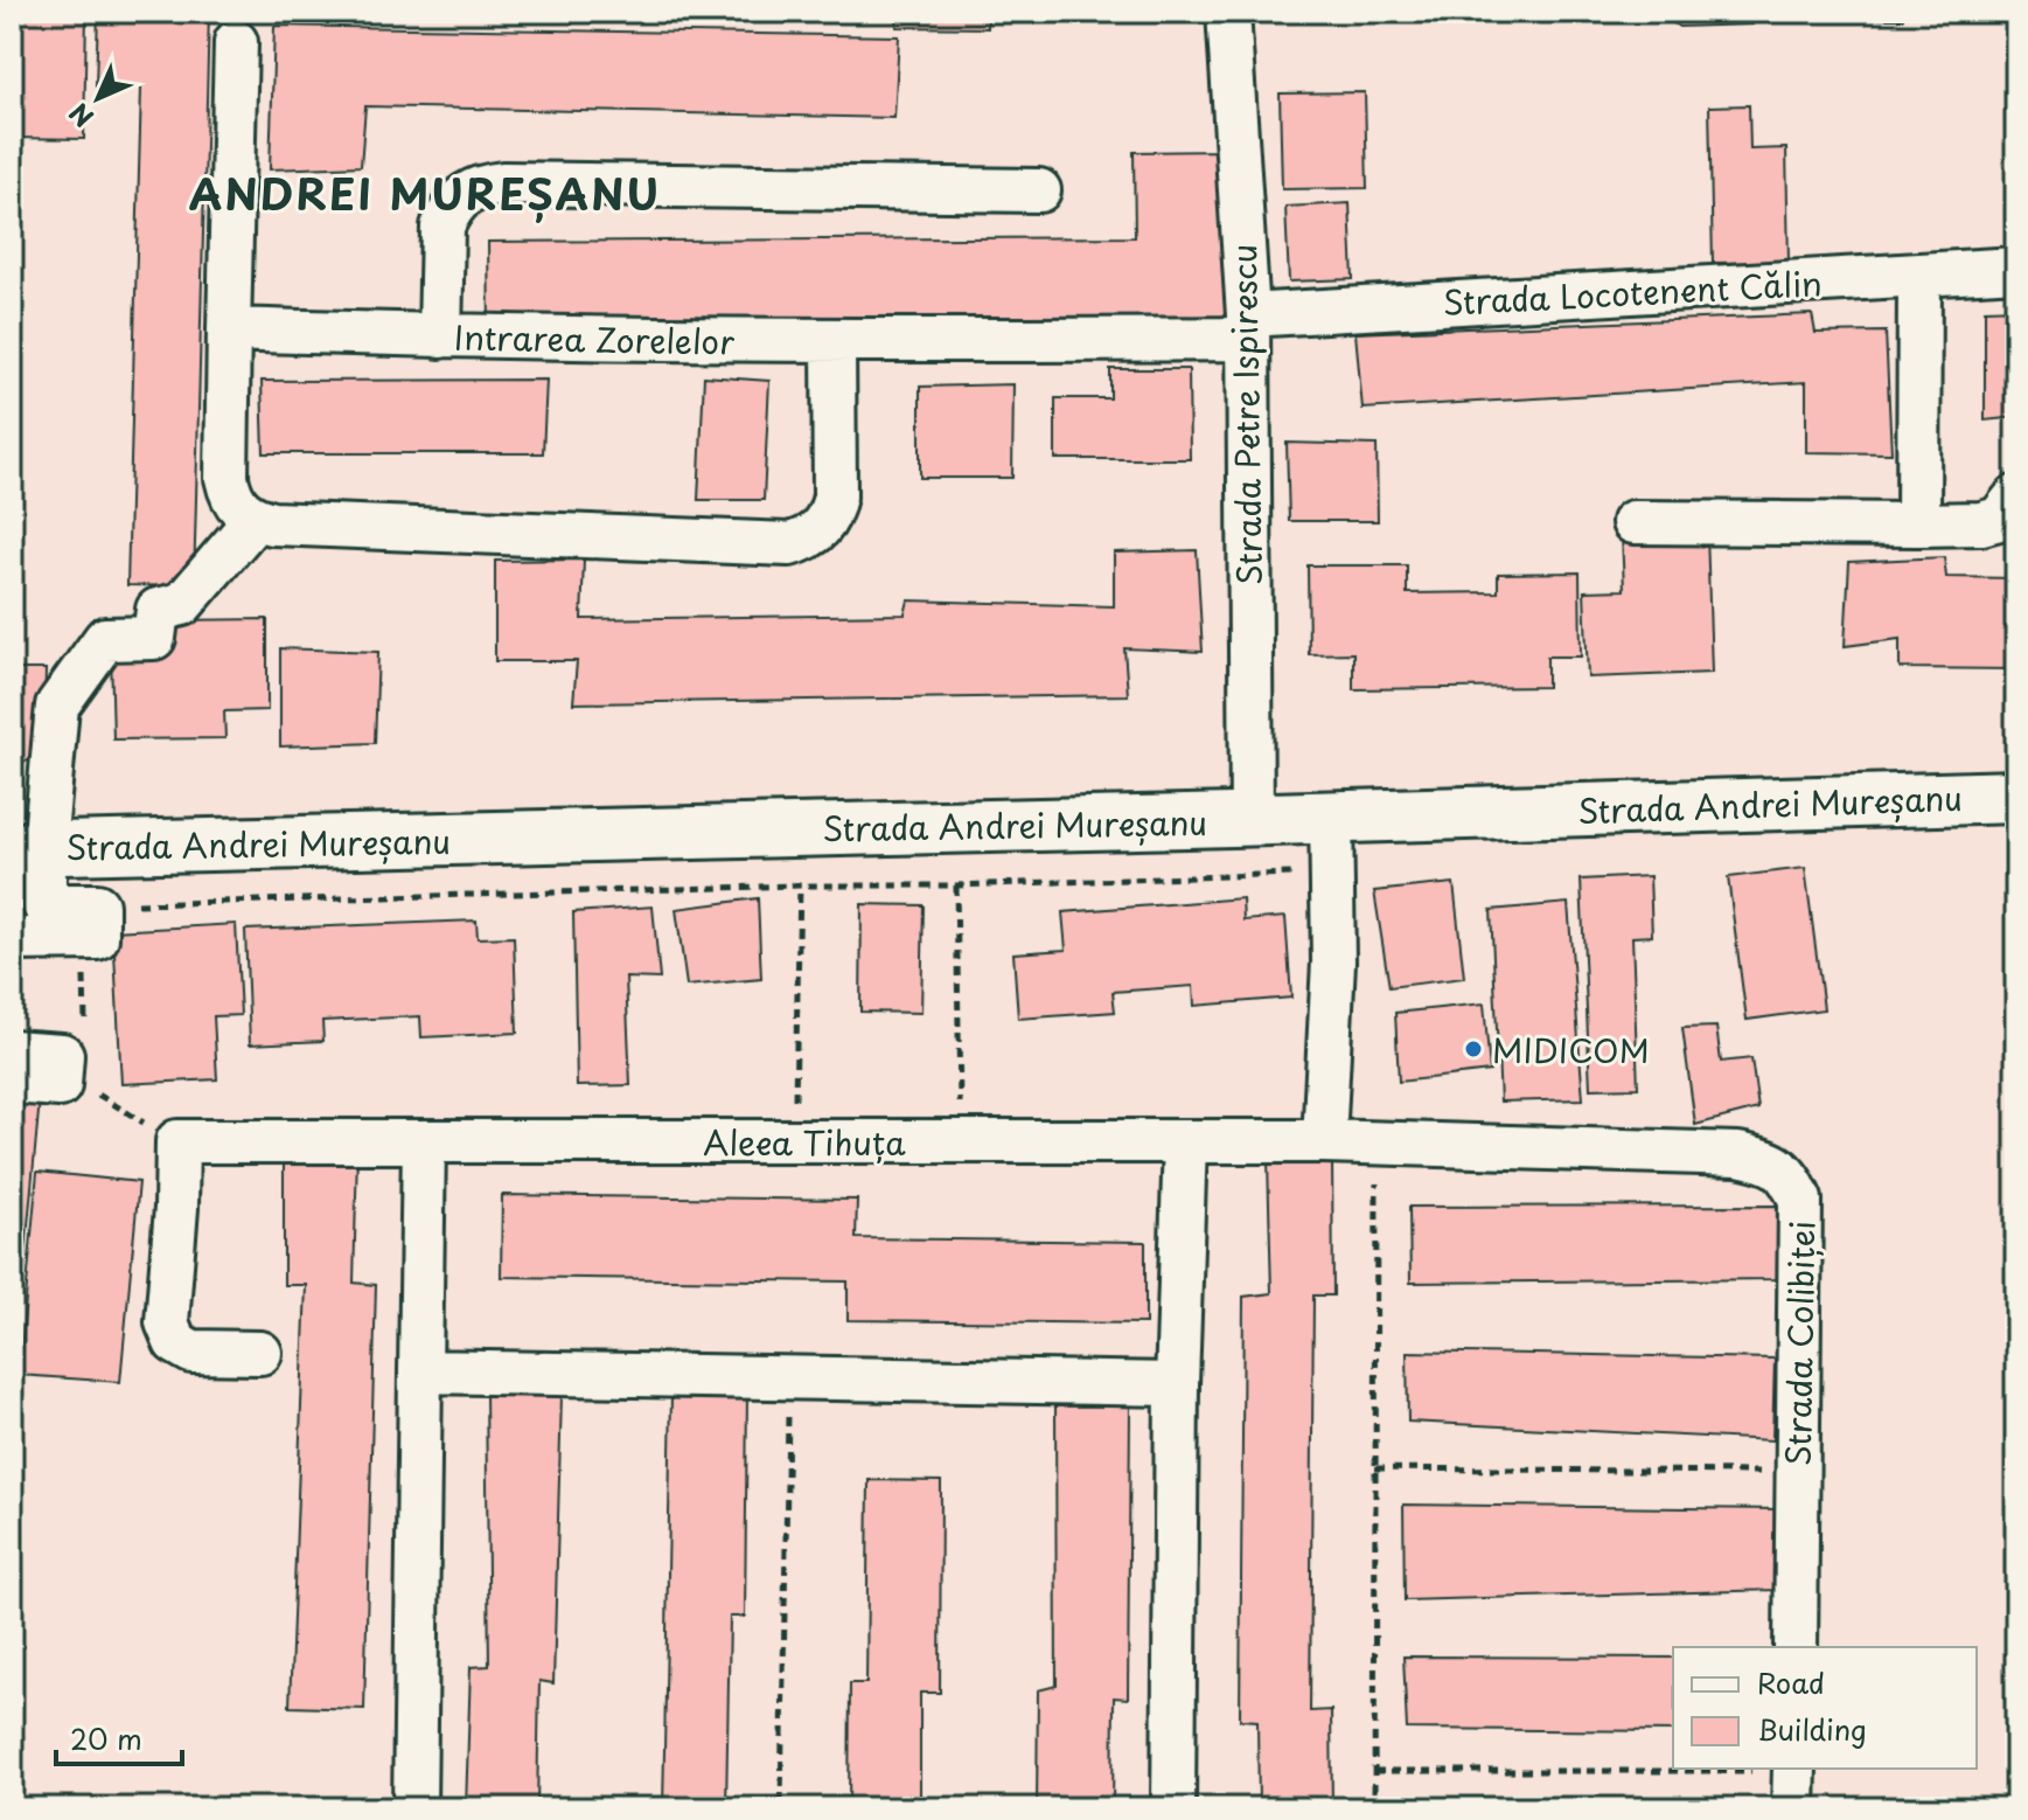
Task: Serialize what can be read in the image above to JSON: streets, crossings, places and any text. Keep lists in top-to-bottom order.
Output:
{
  "streets": {
    "main road": ["Strada Andrei Mureșanu"],
    "street": [
      "Strada Locotenent Călin",
      "Intrarea Zorelelor",
      "Strada Petre Ispirescu",
      "Aleea Tihuța",
      "Strada Colibiței"
    ]
  },
  "crossings": [
    ["Strada Locotenent Călin", "Intrarea Zorelelor"],
    ["Strada Locotenent Călin", "Strada Petre Ispirescu"],
    ["Intrarea Zorelelor", "Strada Petre Ispirescu"],
    ["Strada Petre Ispirescu", "Strada Andrei Mureșanu"],
    ["Aleea Tihuța", "Strada Colibiței"]
  ],
  "districts": ["ANDREI MUREȘANU"],
  "places": ["MIDICOM"],
  "legend": ["Road", "Building"],
  "scale_bar": "20 m",
  "north": "bottom left"
}
